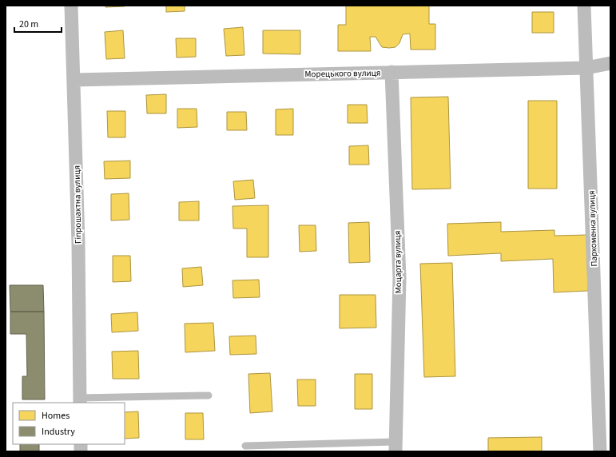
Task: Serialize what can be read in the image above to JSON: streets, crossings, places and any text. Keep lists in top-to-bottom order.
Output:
{
  "streets": {
    "street": [
      "Морецького вулиця",
      "Гіпрошахтна вулиця",
      "Пархоменка вулиця",
      "Моцарта вулиця"
    ]
  },
  "crossings": [
    ["Морецького вулиця", "Гіпрошахтна вулиця"],
    ["Морецького вулиця", "Пархоменка вулиця"],
    ["Морецького вулиця", "Моцарта вулиця"]
  ],
  "legend": ["Homes", "Industry"],
  "scale_bar": "20 m"
}
